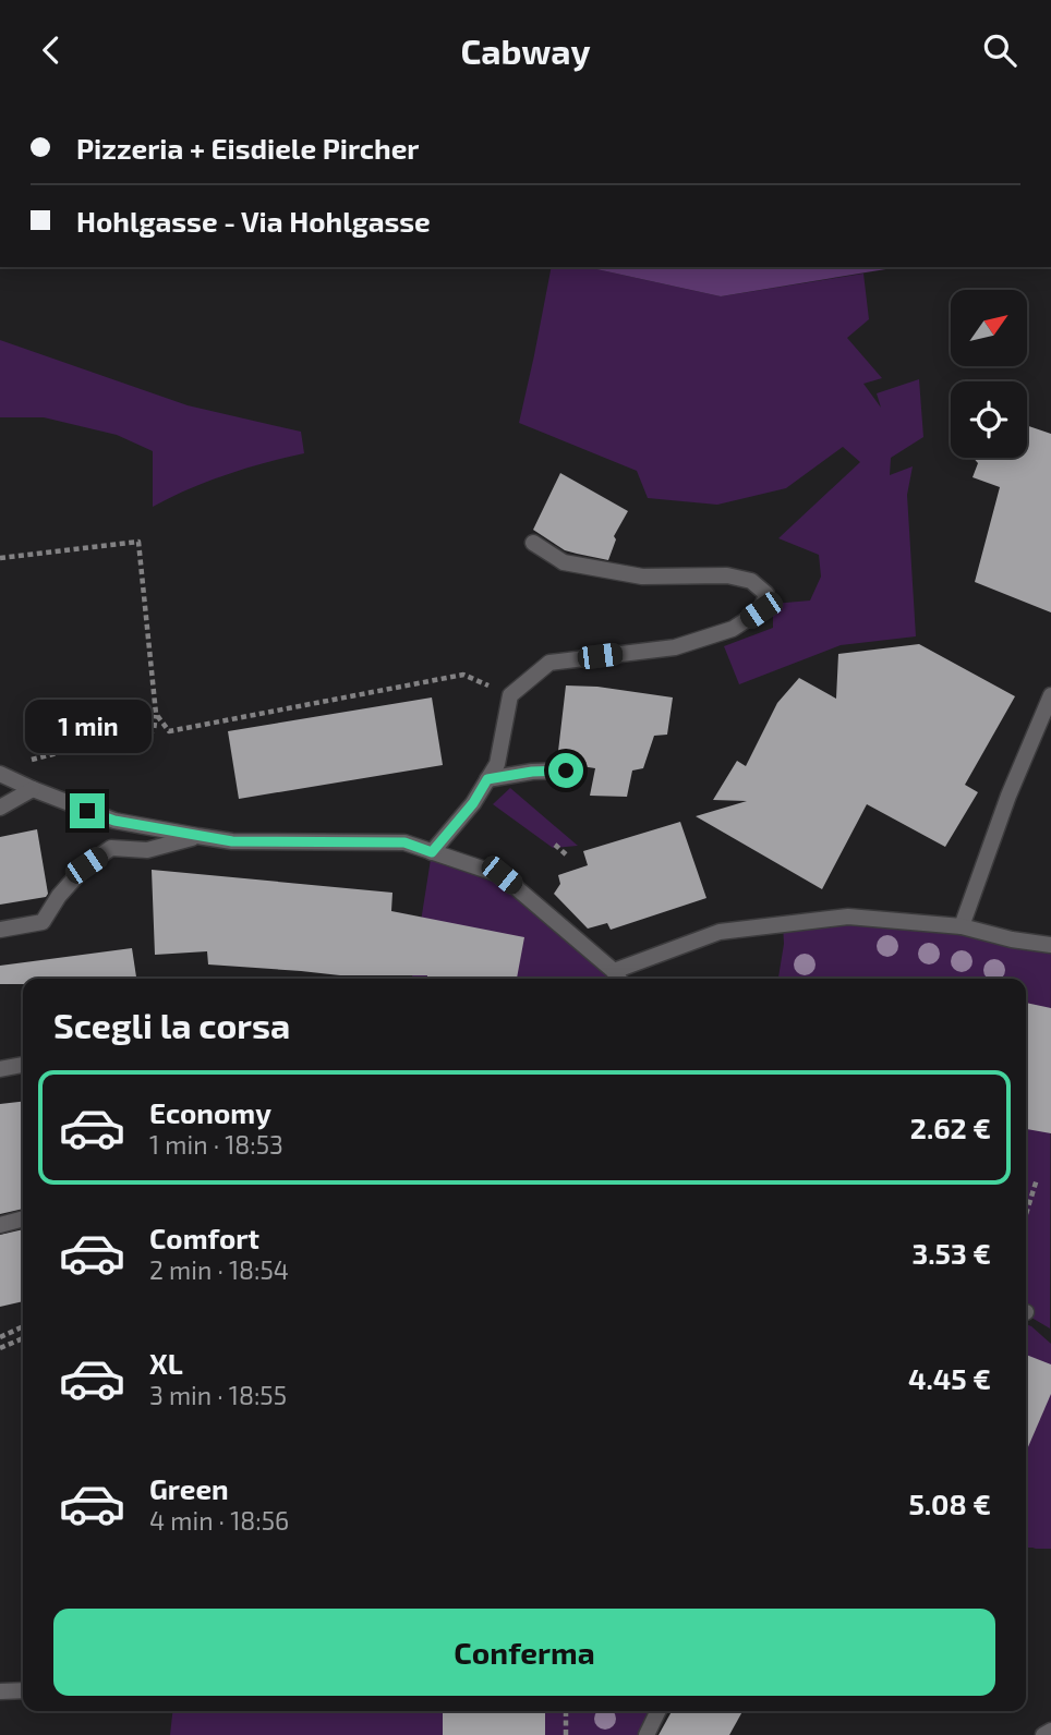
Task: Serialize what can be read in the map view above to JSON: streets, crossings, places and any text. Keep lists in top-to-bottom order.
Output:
{
  "north": "top right",
  "page": {
    "header": "Cabway",
    "banner": ["Pizzeria + Eisdiele Pircher", "Hohlgasse - Via Hohlgasse"],
    "bubble": "1 min",
    "heading": "Scegli la corsa",
    "list": [
      {
        "name": "Economy",
        "note": "1 min · 18:53",
        "value": "2.62 €"
      },
      {
        "name": "Comfort",
        "note": "2 min · 18:54",
        "value": "3.53 €"
      },
      {
        "name": "XL",
        "note": "3 min · 18:55",
        "value": "4.45 €"
      },
      {
        "name": "Green",
        "note": "4 min · 18:56",
        "value": "5.08 €"
      }
    ],
    "buttons": "Conferma"
  }
}
